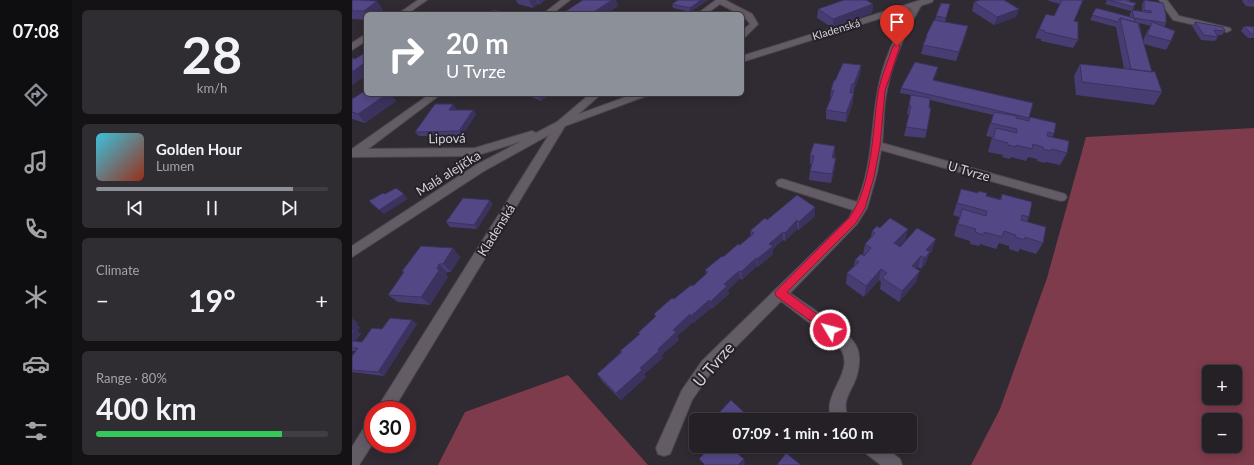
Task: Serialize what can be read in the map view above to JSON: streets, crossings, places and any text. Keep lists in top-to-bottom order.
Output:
{
  "streets": {
    "street": [
      "Kladenská",
      "Lipová",
      "U Tvrze",
      "Malá alejíčka"
    ]
  },
  "crossings": [
    ["Kladenská", "Lipová"],
    ["Kladenská", "U Tvrze"],
    ["Kladenská", "Malá alejíčka"],
    ["Lipová", "Malá alejíčka"]
  ],
  "page": {
    "tabs": "07:08",
    "tile": [
      ["28", "km/h"],
      "Climate",
      ["Range · 80%", "400 km"]
    ],
    "turn": ["20 m", "U Tvrze"],
    "song": ["Golden Hour", "Lumen"],
    "heat": ["−", "19°", "+"],
    "map_buttons": ["+", "−"],
    "limit": "30",
    "trip": "07:09 · 1 min · 160 m"
  }
}
